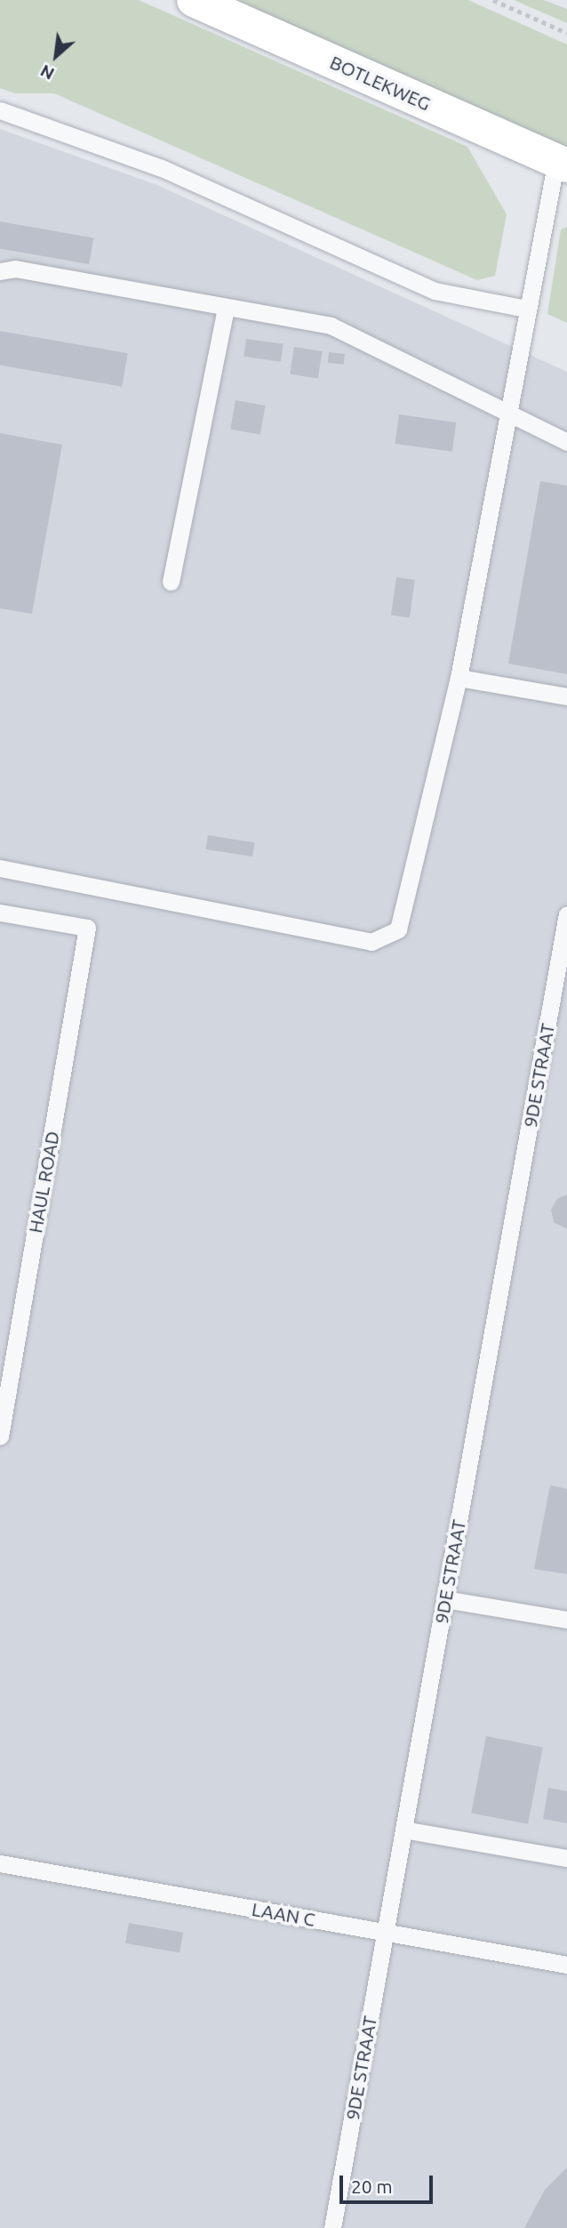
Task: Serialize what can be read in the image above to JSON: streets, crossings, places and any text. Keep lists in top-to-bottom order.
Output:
{
  "streets": {
    "main road": ["BOTLEKWEG"],
    "lane": ["9DE STRAAT", "HAUL ROAD", "LAAN C"]
  },
  "crossings": [
    ["9DE STRAAT", "LAAN C"]
  ],
  "scale_bar": "20 m",
  "north": "bottom left"
}
